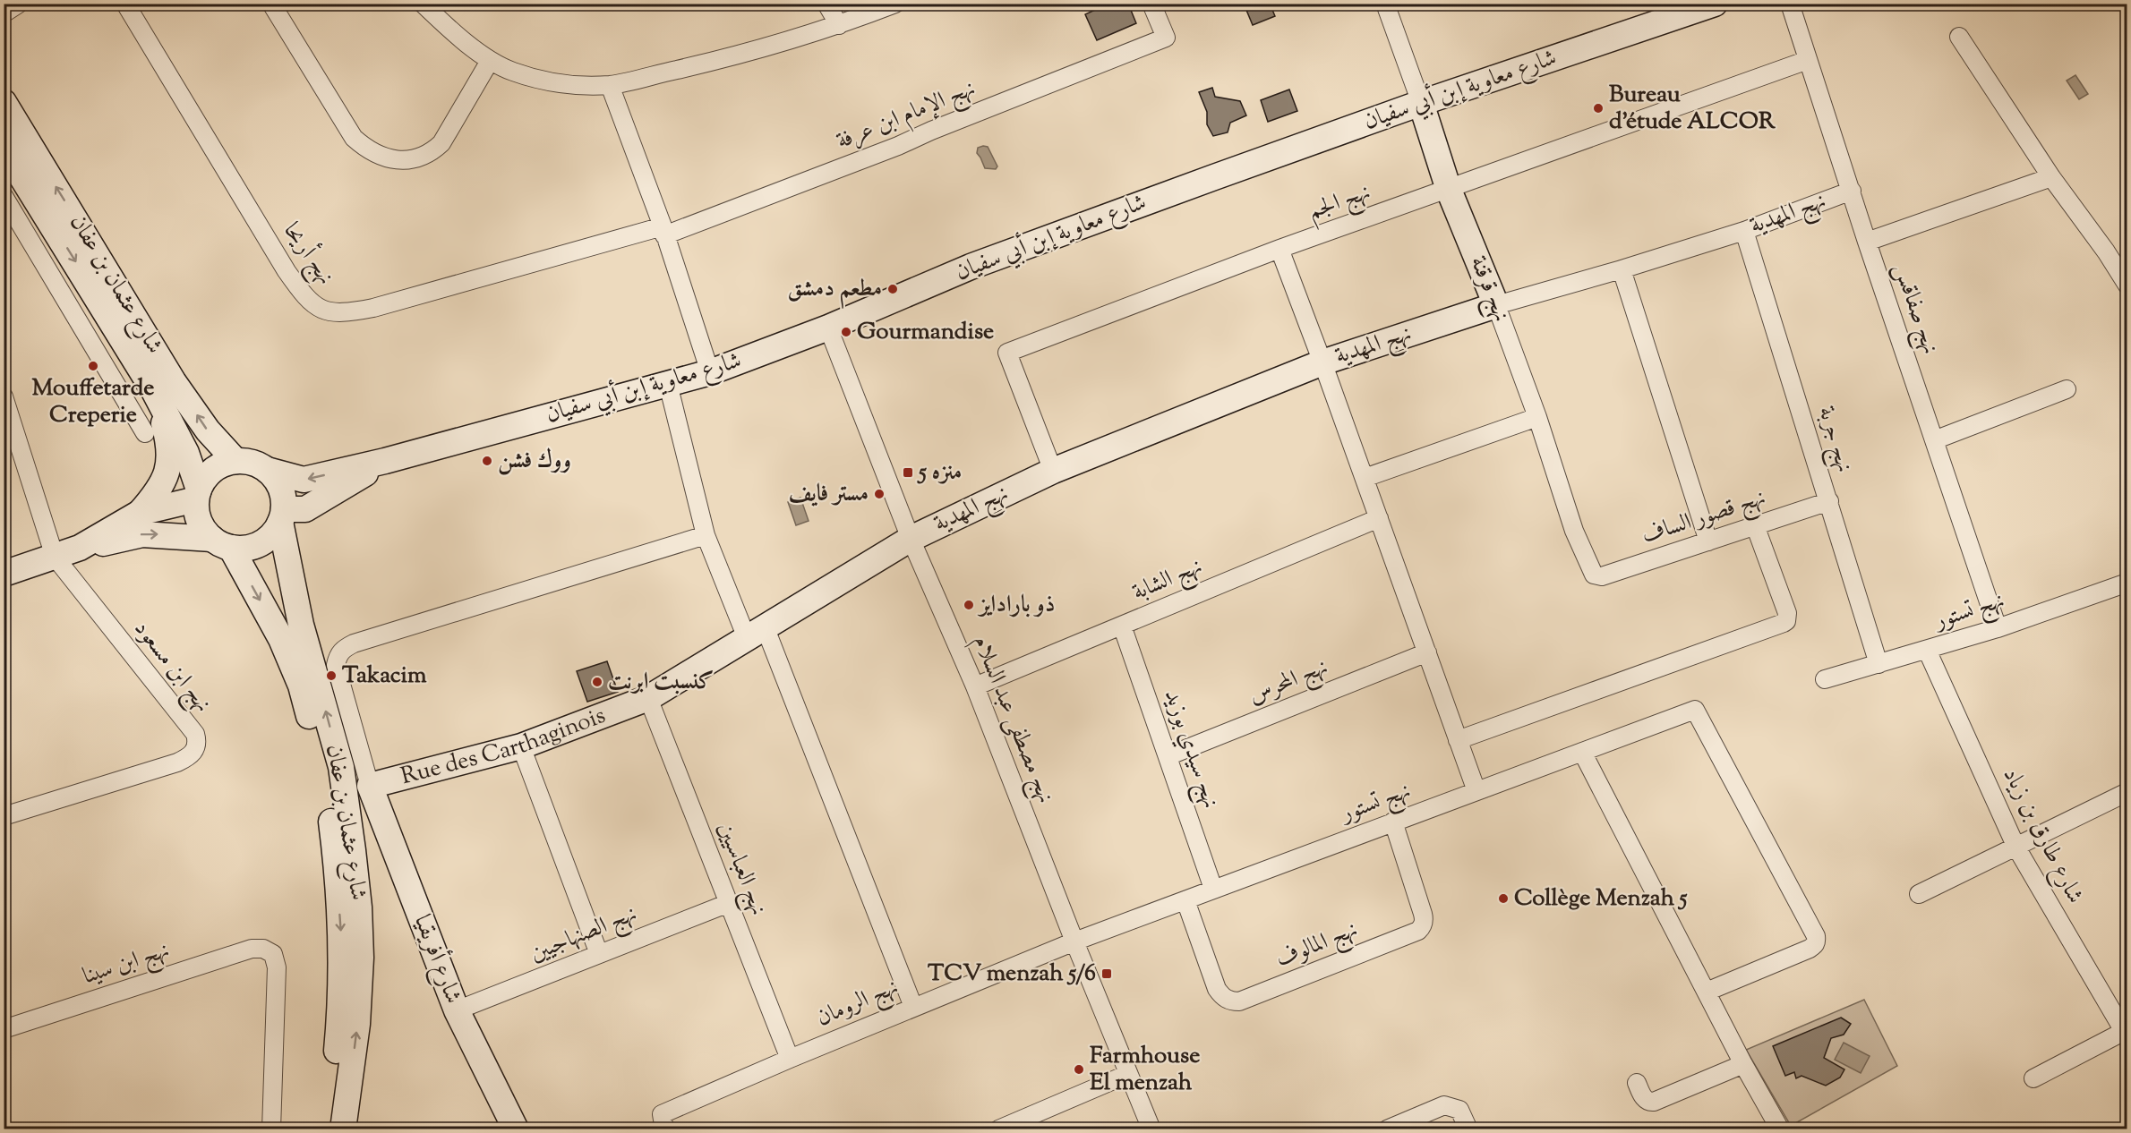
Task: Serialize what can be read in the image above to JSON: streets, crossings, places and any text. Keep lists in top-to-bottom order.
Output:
{
  "streets": {
    "main road": [
      "شارع معاوية إبن أبي سفيان",
      "نهج المهدية",
      "شارع عثمان بن عفان",
      "نهج قرقنة",
      "Rue des Carthaginois",
      "شارع أفريقيا"
    ],
    "street": [
      "نهج الإمام ابن عرفة",
      "نهج الجم",
      "نهج أريحا",
      "نهج صفاقس",
      "نهج جربة",
      "نهج قصور الساف",
      "نهج الشابة",
      "نهج تستور",
      "نهج ابن مسعود",
      "نهج المحرس",
      "نهج مصطفى عبد السلام",
      "نهج سيدي بوزيد",
      "شارع طارق بن زياد",
      "نهج العباسيين",
      "نهج الصنهاجيين",
      "نهج المالوف",
      "نهج ابن سينا",
      "نهج الرومان"
    ]
  },
  "crossings": [
    ["شارع معاوية إبن أبي سفيان", "شارع عثمان بن عفان"],
    ["شارع معاوية إبن أبي سفيان", "نهج قرقنة"],
    ["شارع معاوية إبن أبي سفيان", "نهج مصطفى عبد السلام"],
    ["نهج الإمام ابن عرفة", "نهج أريحا"],
    ["نهج الجم", "نهج المهدية"],
    ["نهج الجم", "نهج قرقنة"],
    ["نهج الجم", "نهج صفاقس"],
    ["نهج المهدية", "نهج قرقنة"],
    ["نهج المهدية", "نهج صفاقس"],
    ["نهج المهدية", "نهج جربة"],
    ["نهج المهدية", "نهج مصطفى عبد السلام"],
    ["نهج المهدية", "Rue des Carthaginois"],
    ["نهج قرقنة", "نهج قصور الساف"],
    ["نهج صفاقس", "نهج تستور"],
    ["نهج جربة", "نهج قصور الساف"],
    ["نهج جربة", "نهج تستور"],
    ["نهج الشابة", "نهج مصطفى عبد السلام"],
    ["نهج الشابة", "نهج سيدي بوزيد"],
    ["نهج تستور", "نهج مصطفى عبد السلام"],
    ["نهج تستور", "نهج سيدي بوزيد"],
    ["نهج تستور", "شارع طارق بن زياد"],
    ["نهج تستور", "نهج المالوف"],
    ["نهج تستور", "نهج الرومان"],
    ["نهج المحرس", "نهج سيدي بوزيد"],
    ["نهج مصطفى عبد السلام", "Rue des Carthaginois"],
    ["نهج مصطفى عبد السلام", "نهج الرومان"],
    ["Rue des Carthaginois", "نهج العباسيين"],
    ["Rue des Carthaginois", "شارع أفريقيا"],
    ["نهج العباسيين", "نهج الصنهاجيين"],
    ["نهج العباسيين", "نهج الرومان"],
    ["نهج الصنهاجيين", "شارع أفريقيا"]
  ],
  "places": {
    "other": [
      "Bureau d'étude ALCOR",
      "مطعم دمشق",
      "Gourmandise",
      "Mouffetarde Creperie",
      "ووك فشن",
      "مستر فايف",
      "ذو بارادايز",
      "Takacim",
      "كنسبت ابرنت",
      "Collège Menzah 5",
      "Farmhouse El menzah"
    ],
    "transit": ["منزه 5", "TCV menzah 5/6"]
  }
}
